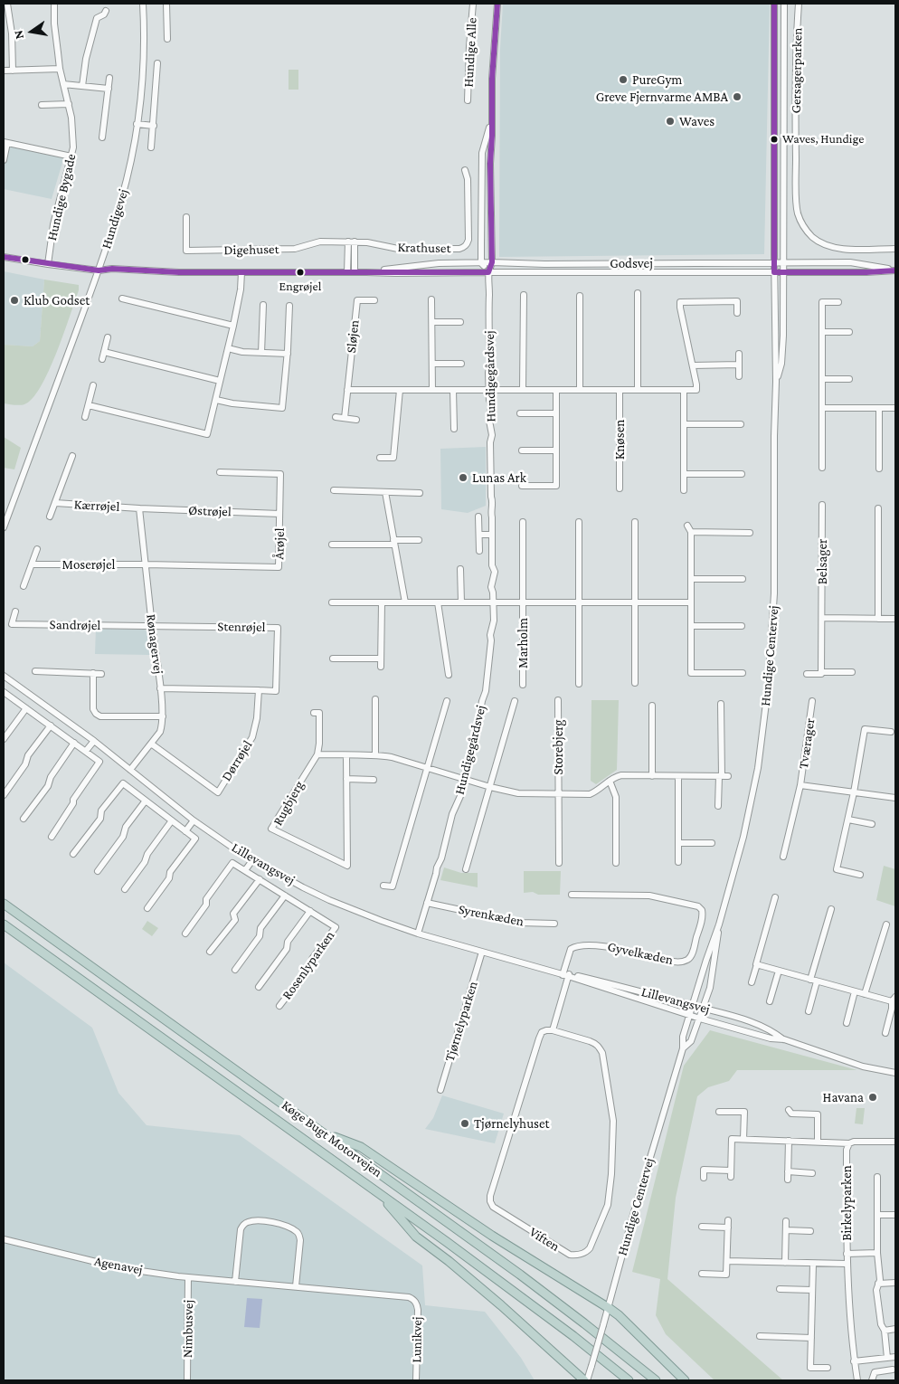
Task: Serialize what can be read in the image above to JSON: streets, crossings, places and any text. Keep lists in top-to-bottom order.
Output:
{
  "streets": {
    "highway": ["Køge Bugt Motorvejen"],
    "street": [
      "Hundige Alle",
      "Gersagerparken",
      "Hundige Bygade",
      "Hundigevej",
      "Krathuset",
      "Digehuset",
      "Godsvej",
      "Sløjen",
      "Hundigegårdsvej",
      "Knøsen",
      "Kærrøjel",
      "Østrøjel",
      "Årøjel",
      "Belsager",
      "Moserøjel",
      "Sandrøjel",
      "Stenrøjel",
      "Marholm",
      "Rønagervej",
      "Hundige Centervej",
      "Tværager",
      "Storebjerg",
      "Dørrøjel",
      "Rugbjerg",
      "Lillevangsvej",
      "Syrenkæden",
      "Gyvelkæden",
      "Rosenlyparken",
      "Tjørnelyparken",
      "Birkelyparken",
      "Viften",
      "Agenavej",
      "Nimbusvej",
      "Lunikvej"
    ]
  },
  "crossings": [
    ["Hundige Bygade", "Godsvej"],
    ["Hundigevej", "Godsvej"],
    ["Krathuset", "Digehuset"],
    ["Godsvej", "Hundigegårdsvej"],
    ["Godsvej", "Hundige Centervej"],
    ["Hundigegårdsvej", "Marholm"],
    ["Hundigegårdsvej", "Storebjerg"],
    ["Hundigegårdsvej", "Lillevangsvej"],
    ["Hundigegårdsvej", "Syrenkæden"],
    ["Kærrøjel", "Østrøjel"],
    ["Kærrøjel", "Rønagervej"],
    ["Østrøjel", "Årøjel"],
    ["Østrøjel", "Rønagervej"],
    ["Årøjel", "Moserøjel"],
    ["Årøjel", "Rønagervej"],
    ["Moserøjel", "Rønagervej"],
    ["Sandrøjel", "Stenrøjel"],
    ["Sandrøjel", "Rønagervej"],
    ["Stenrøjel", "Rønagervej"],
    ["Stenrøjel", "Dørrøjel"],
    ["Rønagervej", "Dørrøjel"],
    ["Rønagervej", "Lillevangsvej"],
    ["Hundige Centervej", "Lillevangsvej"],
    ["Lillevangsvej", "Gyvelkæden"],
    ["Lillevangsvej", "Tjørnelyparken"],
    ["Agenavej", "Nimbusvej"],
    ["Agenavej", "Lunikvej"]
  ],
  "places": [
    "PureGym",
    "Greve Fjernvarme AMBA",
    "Waves",
    "Waves, Hundige",
    "Engrøjel",
    "Klub Godset",
    "Lunas Ark",
    "Havana",
    "Tjørnelyhuset"
  ],
  "north": "left"
}
